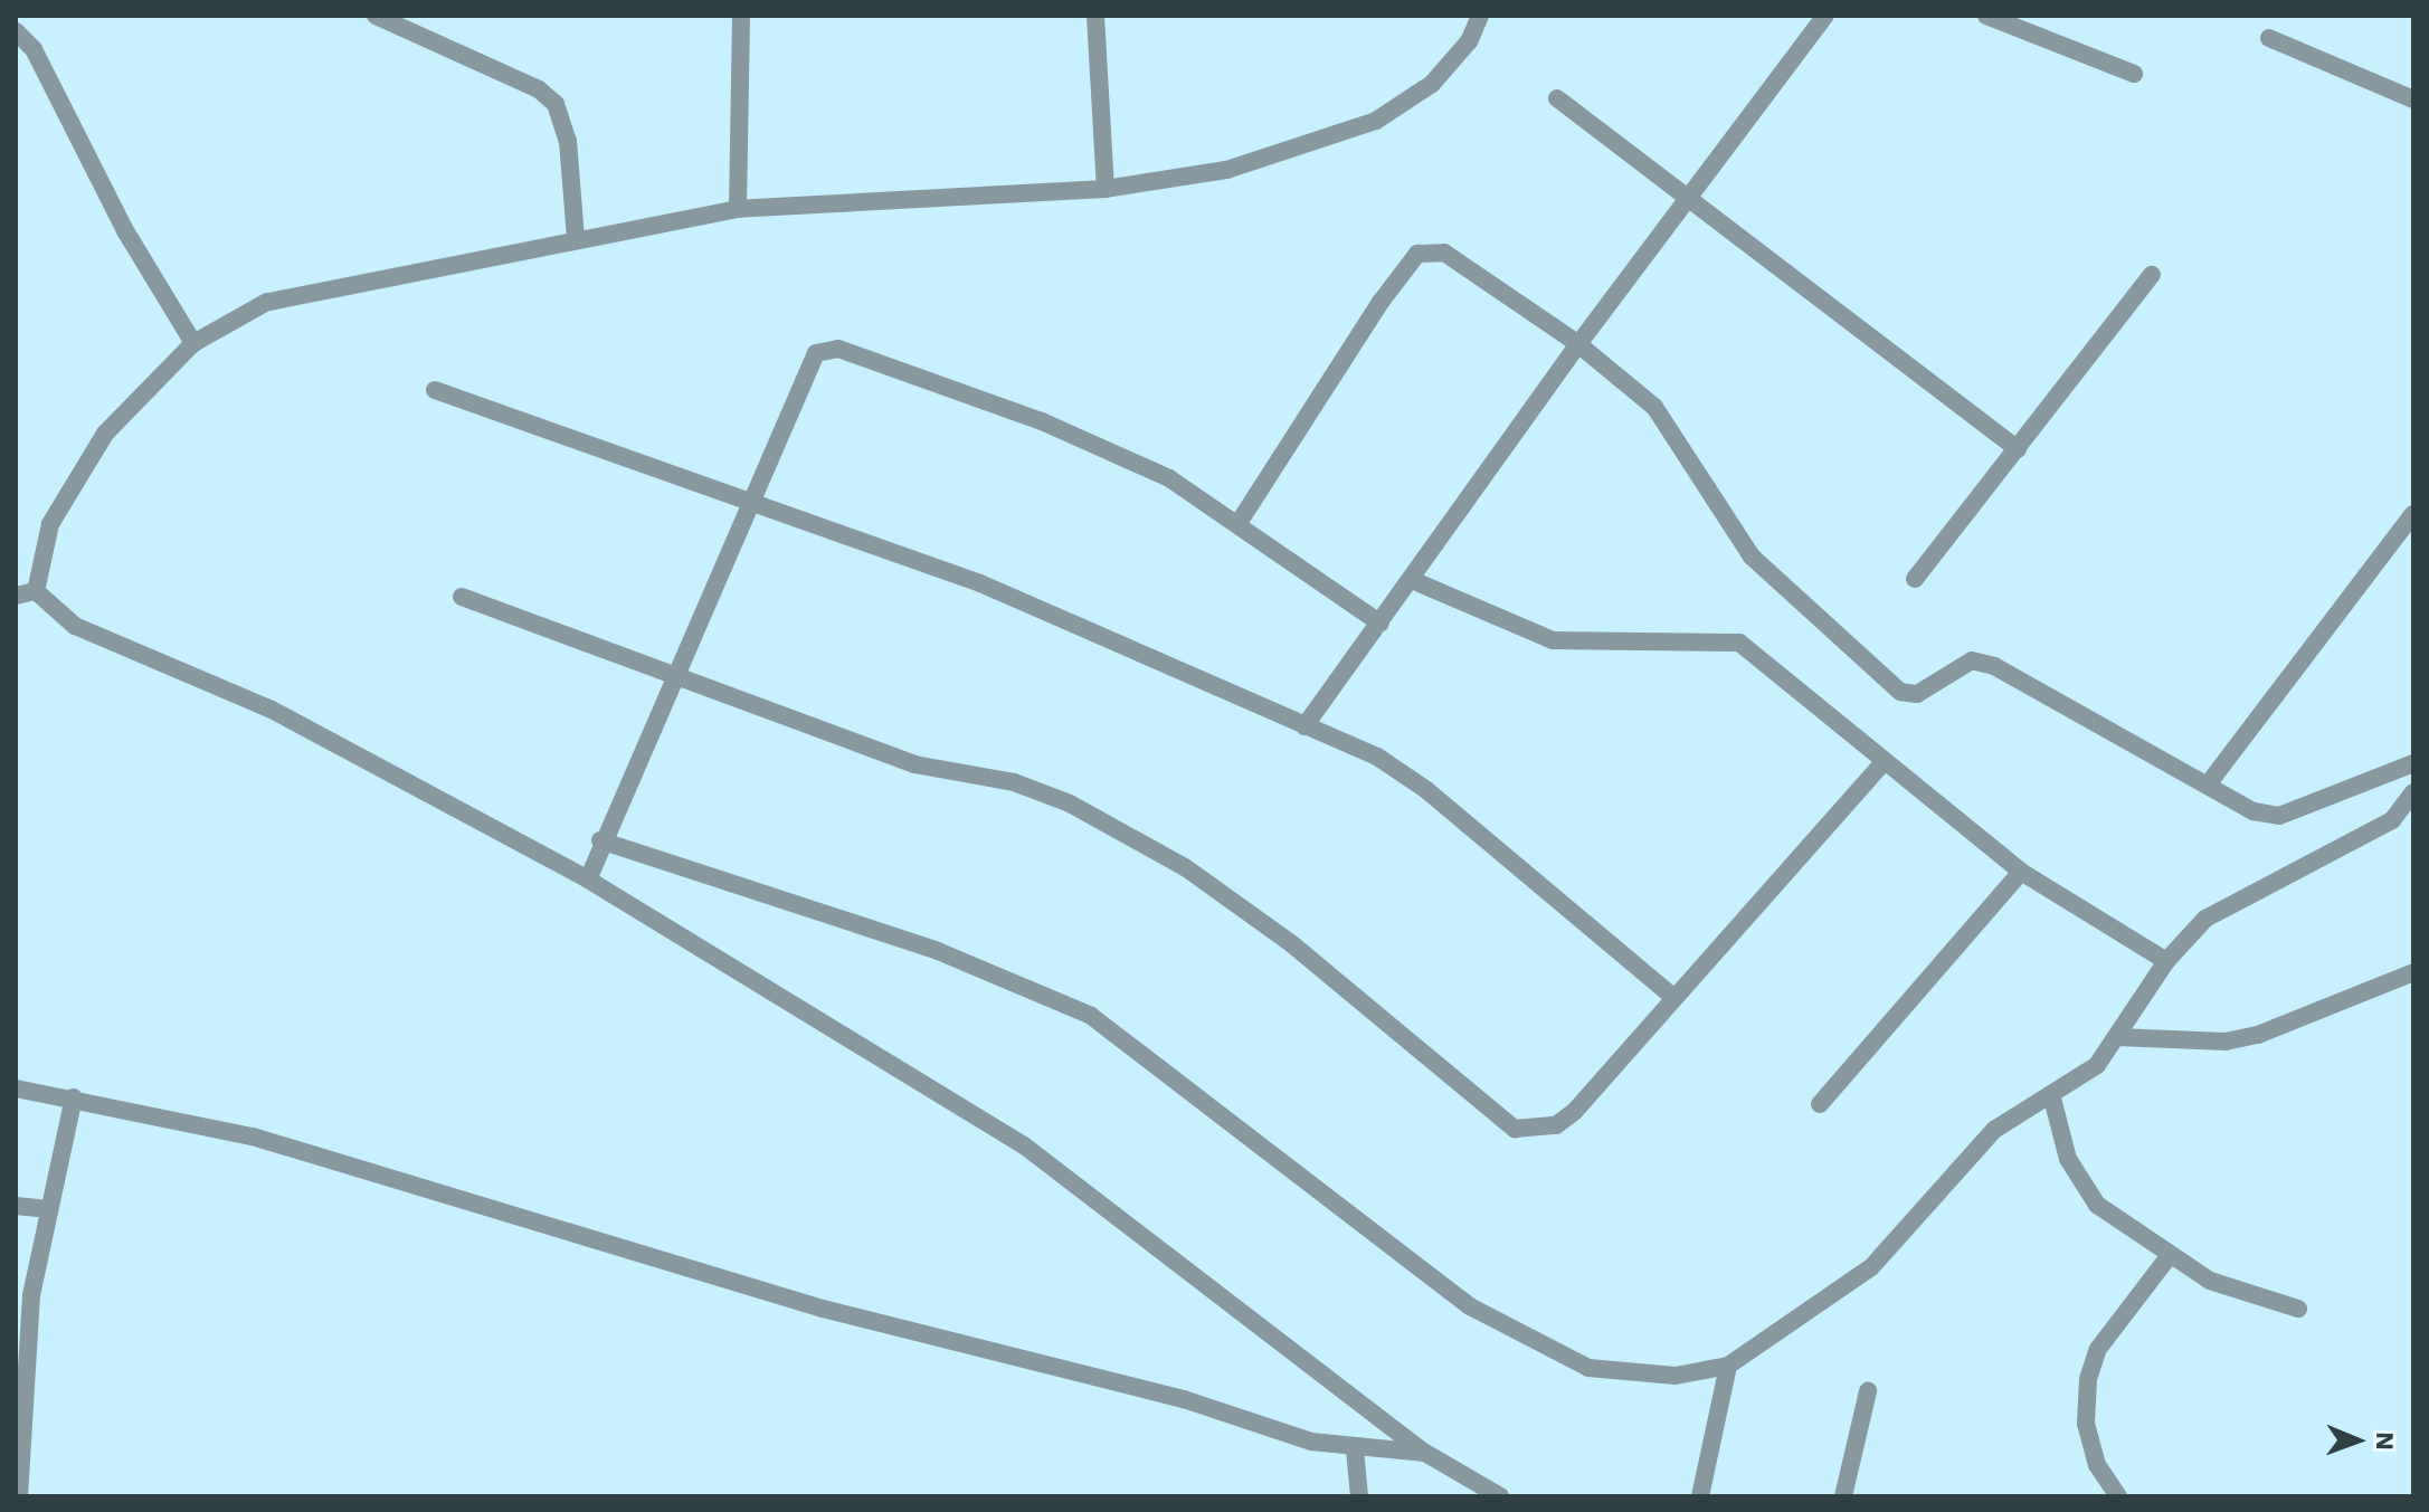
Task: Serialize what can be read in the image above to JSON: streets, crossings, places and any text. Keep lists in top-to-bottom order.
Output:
{
  "north": "right"
}
